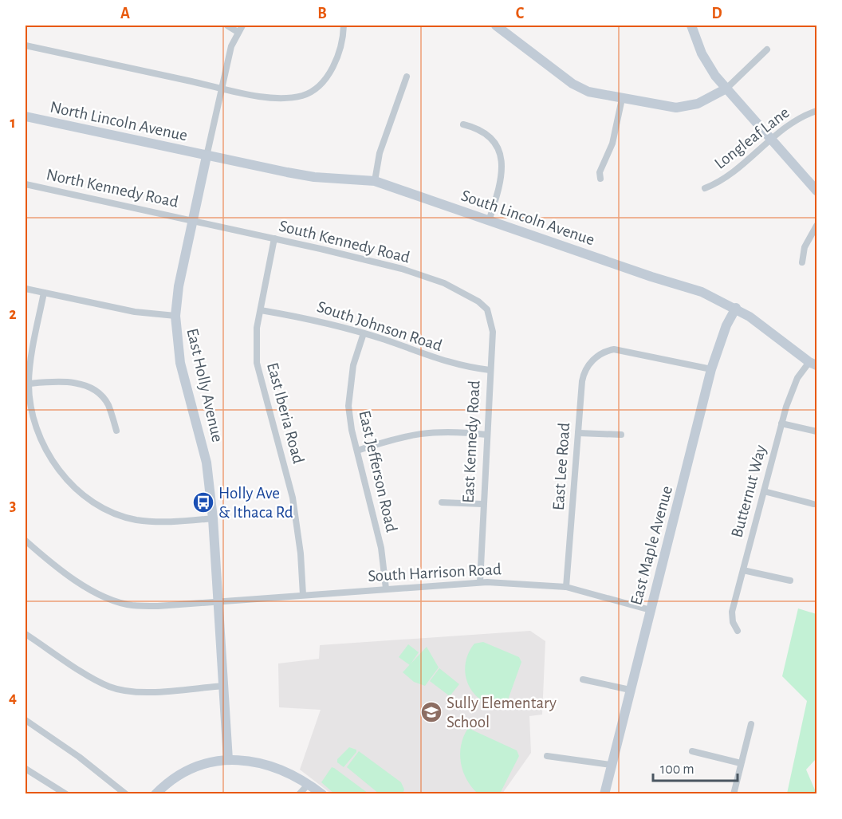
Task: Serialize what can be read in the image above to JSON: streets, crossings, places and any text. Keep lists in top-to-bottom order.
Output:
{
  "streets": {
    "street": [
      "North Lincoln Avenue",
      "Longleaf Lane",
      "North Kennedy Road",
      "South Lincoln Avenue",
      "South Kennedy Road",
      "South Johnson Road",
      "East Holly Avenue",
      "East Iberia Road",
      "East Kennedy Road",
      "East Lee Road",
      "East Jefferson Road",
      "Butternut Way",
      "East Maple Avenue",
      "South Harrison Road"
    ]
  },
  "crossings": [
    ["North Lincoln Avenue", "South Lincoln Avenue"],
    ["North Lincoln Avenue", "East Holly Avenue"],
    ["North Kennedy Road", "South Kennedy Road"],
    ["North Kennedy Road", "East Holly Avenue"],
    ["South Lincoln Avenue", "East Holly Avenue"],
    ["South Lincoln Avenue", "Butternut Way"],
    ["South Lincoln Avenue", "East Maple Avenue"],
    ["South Kennedy Road", "East Holly Avenue"],
    ["South Kennedy Road", "East Iberia Road"],
    ["South Kennedy Road", "East Kennedy Road"],
    ["South Johnson Road", "East Iberia Road"],
    ["South Johnson Road", "East Kennedy Road"],
    ["South Johnson Road", "East Jefferson Road"],
    ["East Holly Avenue", "South Harrison Road"],
    ["East Iberia Road", "South Harrison Road"],
    ["East Kennedy Road", "South Harrison Road"],
    ["East Lee Road", "East Maple Avenue"],
    ["East Lee Road", "South Harrison Road"],
    ["East Jefferson Road", "South Harrison Road"],
    ["East Maple Avenue", "South Harrison Road"]
  ],
  "places": {
    "bus stop": ["Holly Ave & Ithaca Rd"],
    "school or university": ["Sully Elementary School"]
  },
  "scale_bar": "100 m",
  "grid": {
    "columns": [
      "A",
      "B",
      "C",
      "D"
    ],
    "rows": [
      "1",
      "2",
      "3",
      "4"
    ]
  }
}
